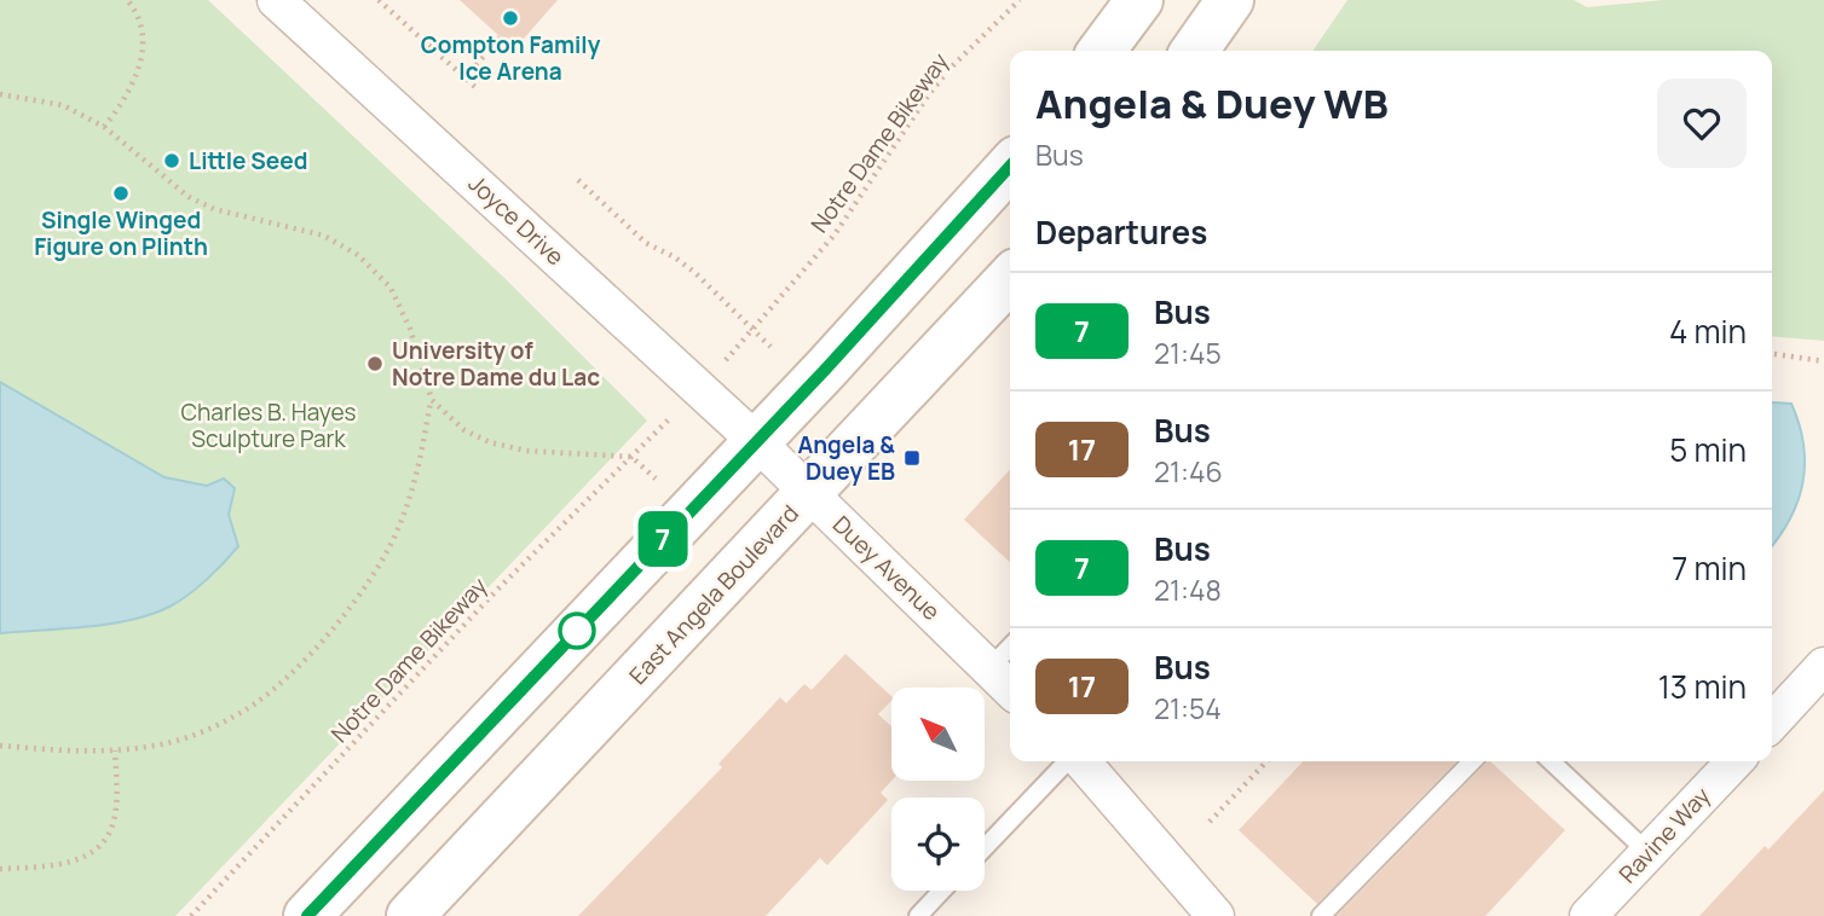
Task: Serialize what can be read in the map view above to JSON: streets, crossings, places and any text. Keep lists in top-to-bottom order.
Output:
{
  "streets": {
    "main road": ["East Angela Boulevard"],
    "street": ["Joyce Drive", "Duey Avenue", "Ravine Way"],
    "path": ["Notre Dame Bikeway"]
  },
  "crossings": [
    ["Joyce Drive", "Duey Avenue"],
    ["Duey Avenue", "East Angela Boulevard"]
  ],
  "parks": ["Charles B. Hayes Sculpture Park"],
  "places": {
    "other": [
      "Compton Family Ice Arena",
      "Little Seed",
      "Single Winged Figure on Plinth",
      "University of Notre Dame du Lac"
    ],
    "transit": ["Angela & Duey EB"]
  },
  "lines": ["bus line 7"],
  "north": "top left",
  "page": {
    "on_map": "7",
    "heading": [
      ["Angela & Duey WB", "Bus"],
      "Departures"
    ],
    "list": [
      {
        "mark": "7",
        "name": "Bus",
        "note": "21:45",
        "value": "4 min"
      },
      {
        "mark": "17",
        "name": "Bus",
        "note": "21:46",
        "value": "5 min"
      },
      {
        "mark": "7",
        "name": "Bus",
        "note": "21:48",
        "value": "7 min"
      },
      {
        "mark": "17",
        "name": "Bus",
        "note": "21:54",
        "value": "13 min"
      }
    ]
  }
}
